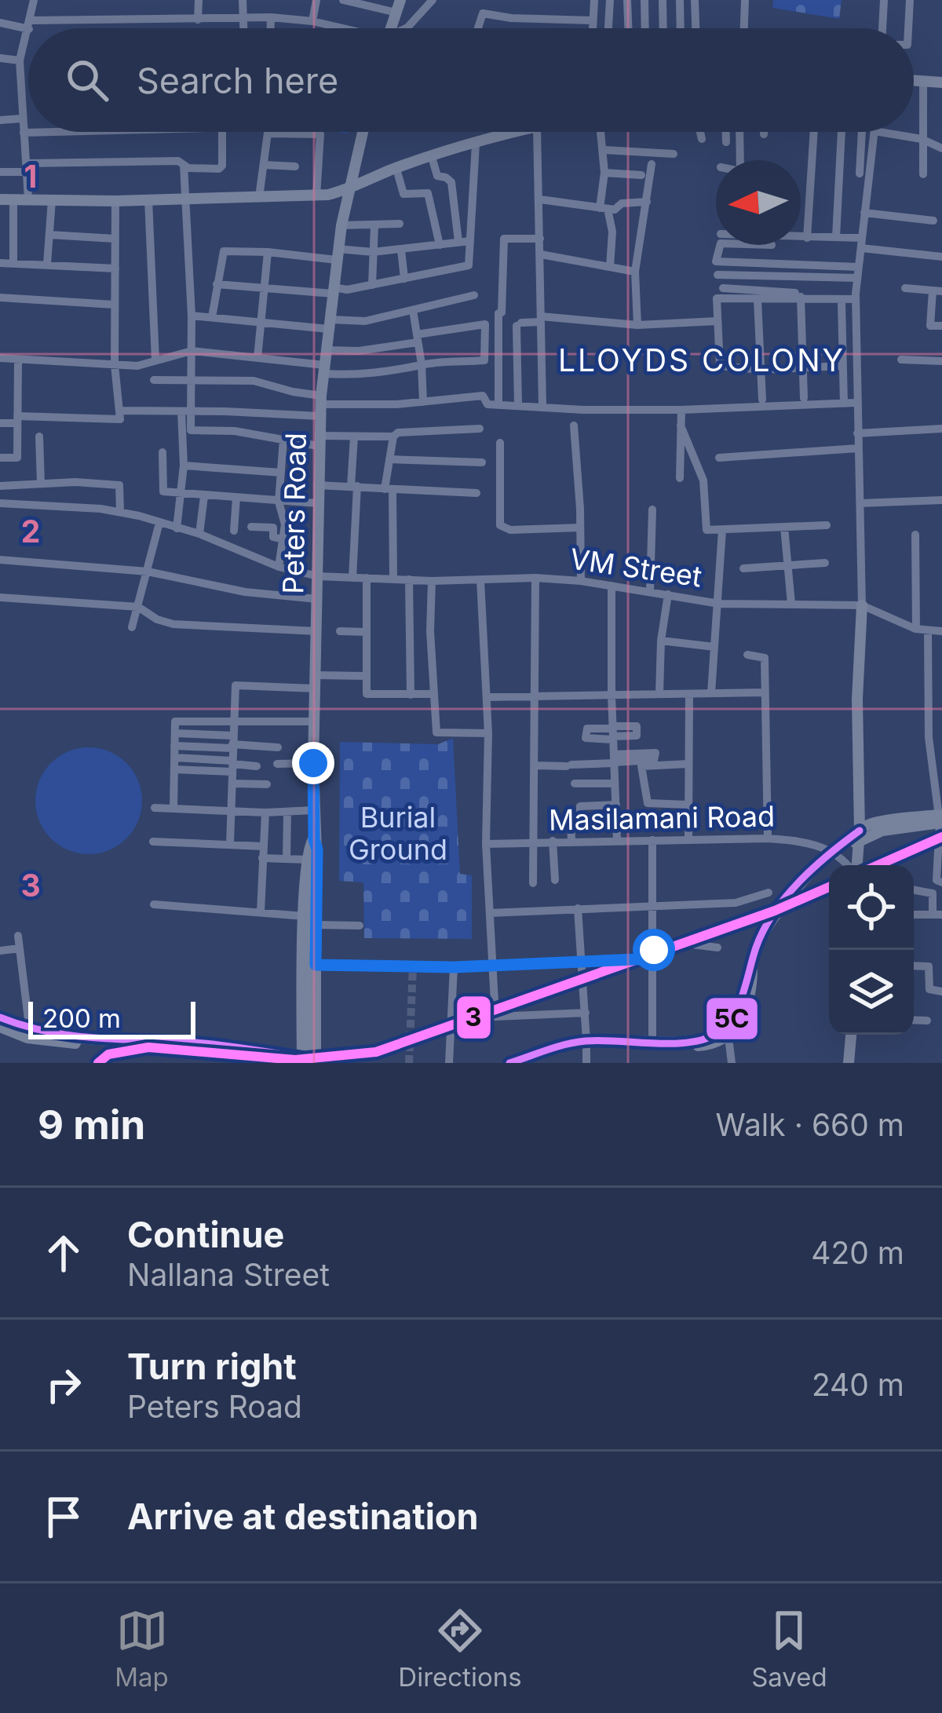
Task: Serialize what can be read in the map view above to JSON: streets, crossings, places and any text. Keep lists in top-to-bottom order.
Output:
{
  "streets": {
    "main road": ["Peters Road"],
    "street": ["VM Street", "Masilamani Road"]
  },
  "crossings": [
    ["Peters Road", "VM Street"]
  ],
  "districts": ["LLOYDS COLONY"],
  "parks": ["Burial Ground"],
  "lines": ["transit line 5C", "transit line 3"],
  "scale_bar": "200 m",
  "north": "left",
  "page": {
    "search": "Search here",
    "scale": "200 m",
    "heading": ["9 min", "Walk · 660 m"],
    "list": [
      ["Continue", "Nallana Street", "420 m"],
      ["Turn right", "Peters Road", "240 m"],
      "Arrive at destination"
    ],
    "nav": ["Map", "Directions", "Saved"]
  },
  "grid": {
    "rows": ["1", "2", "3"]
  }
}
